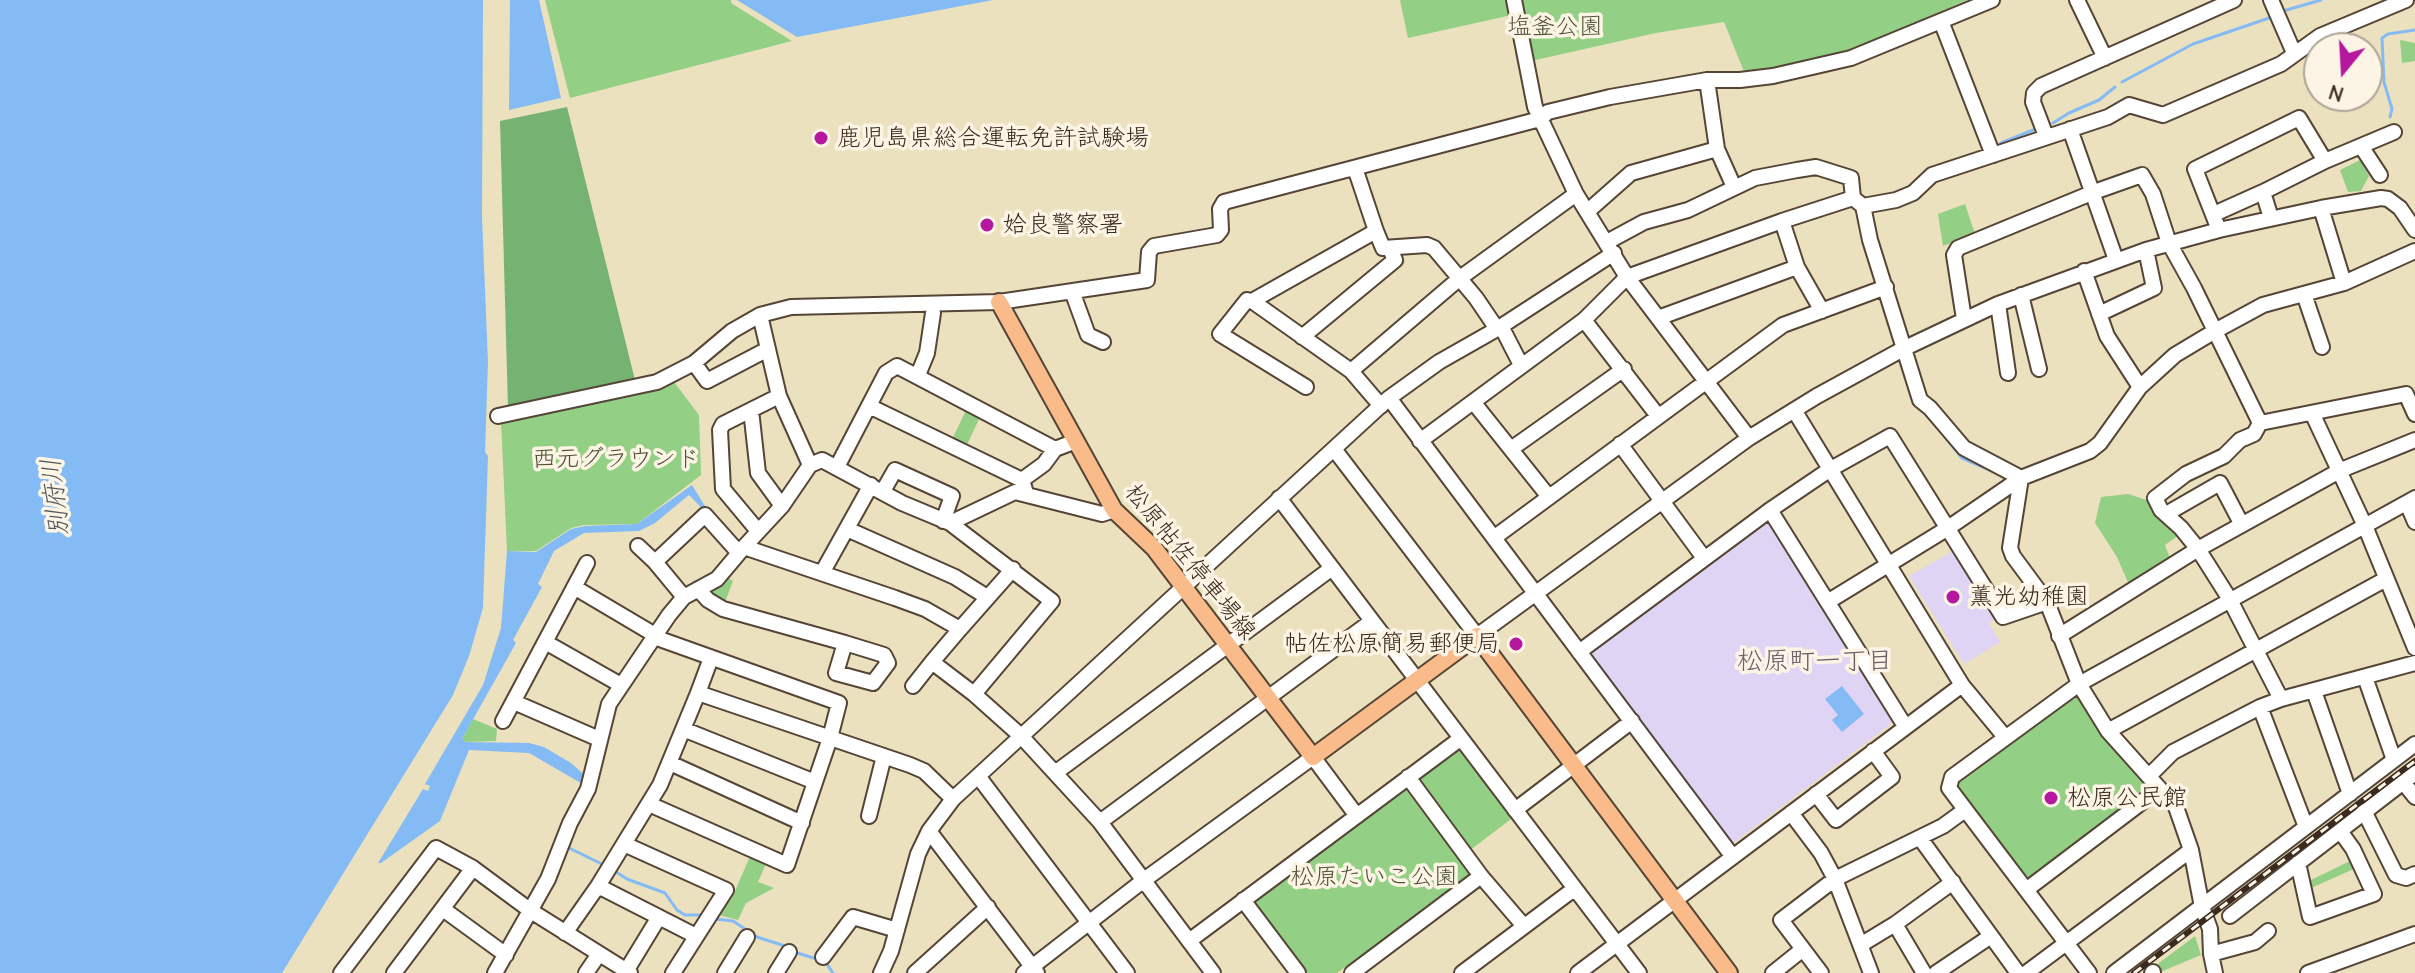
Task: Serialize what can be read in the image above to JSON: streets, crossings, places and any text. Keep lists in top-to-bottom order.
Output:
{
  "streets": {
    "main road": ["松原帖佐停車場線"]
  },
  "districts": ["松原町一丁目"],
  "water": ["別府川"],
  "parks": ["塩釜公園", "西元グラウンド", "松原たいこ公園"],
  "places": [
    "鹿児島県総合運転免許試験場",
    "姶良警察署",
    "薫光幼稚園",
    "帖佐松原簡易郵便局",
    "松原公民館"
  ],
  "north": "bottom"
}
